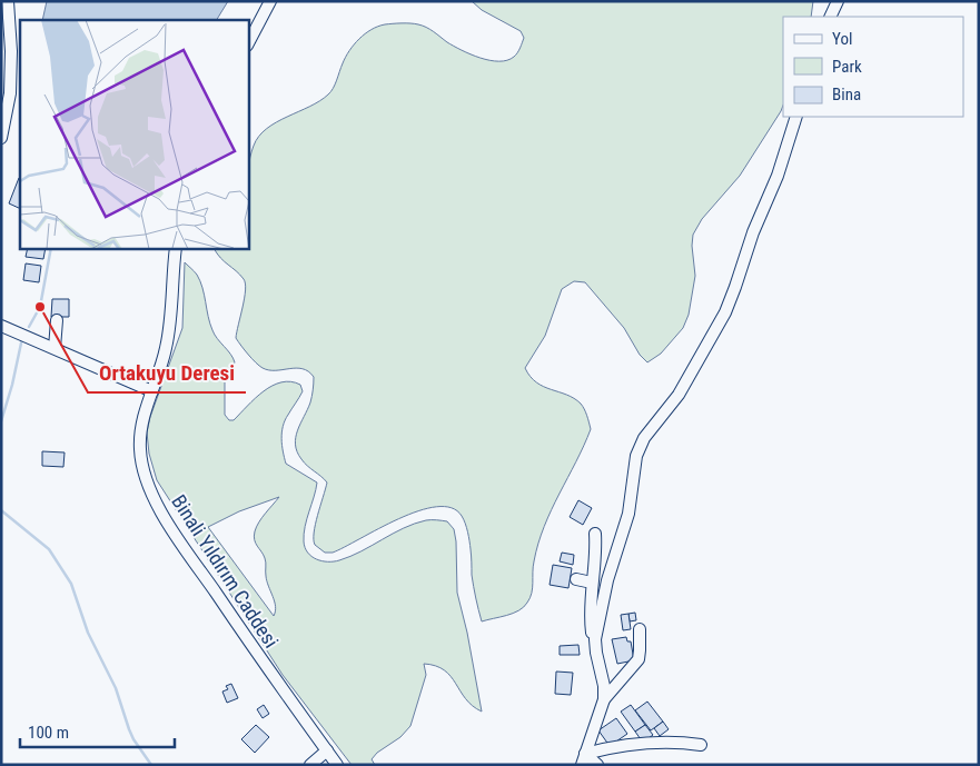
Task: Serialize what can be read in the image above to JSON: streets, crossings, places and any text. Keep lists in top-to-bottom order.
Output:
{
  "streets": {
    "street": ["Binali Yıldırım Caddesi"]
  },
  "places": ["Ortakuyu Deresi"],
  "legend": ["Yol", "Park", "Bina"],
  "scale_bar": "100 m"
}
